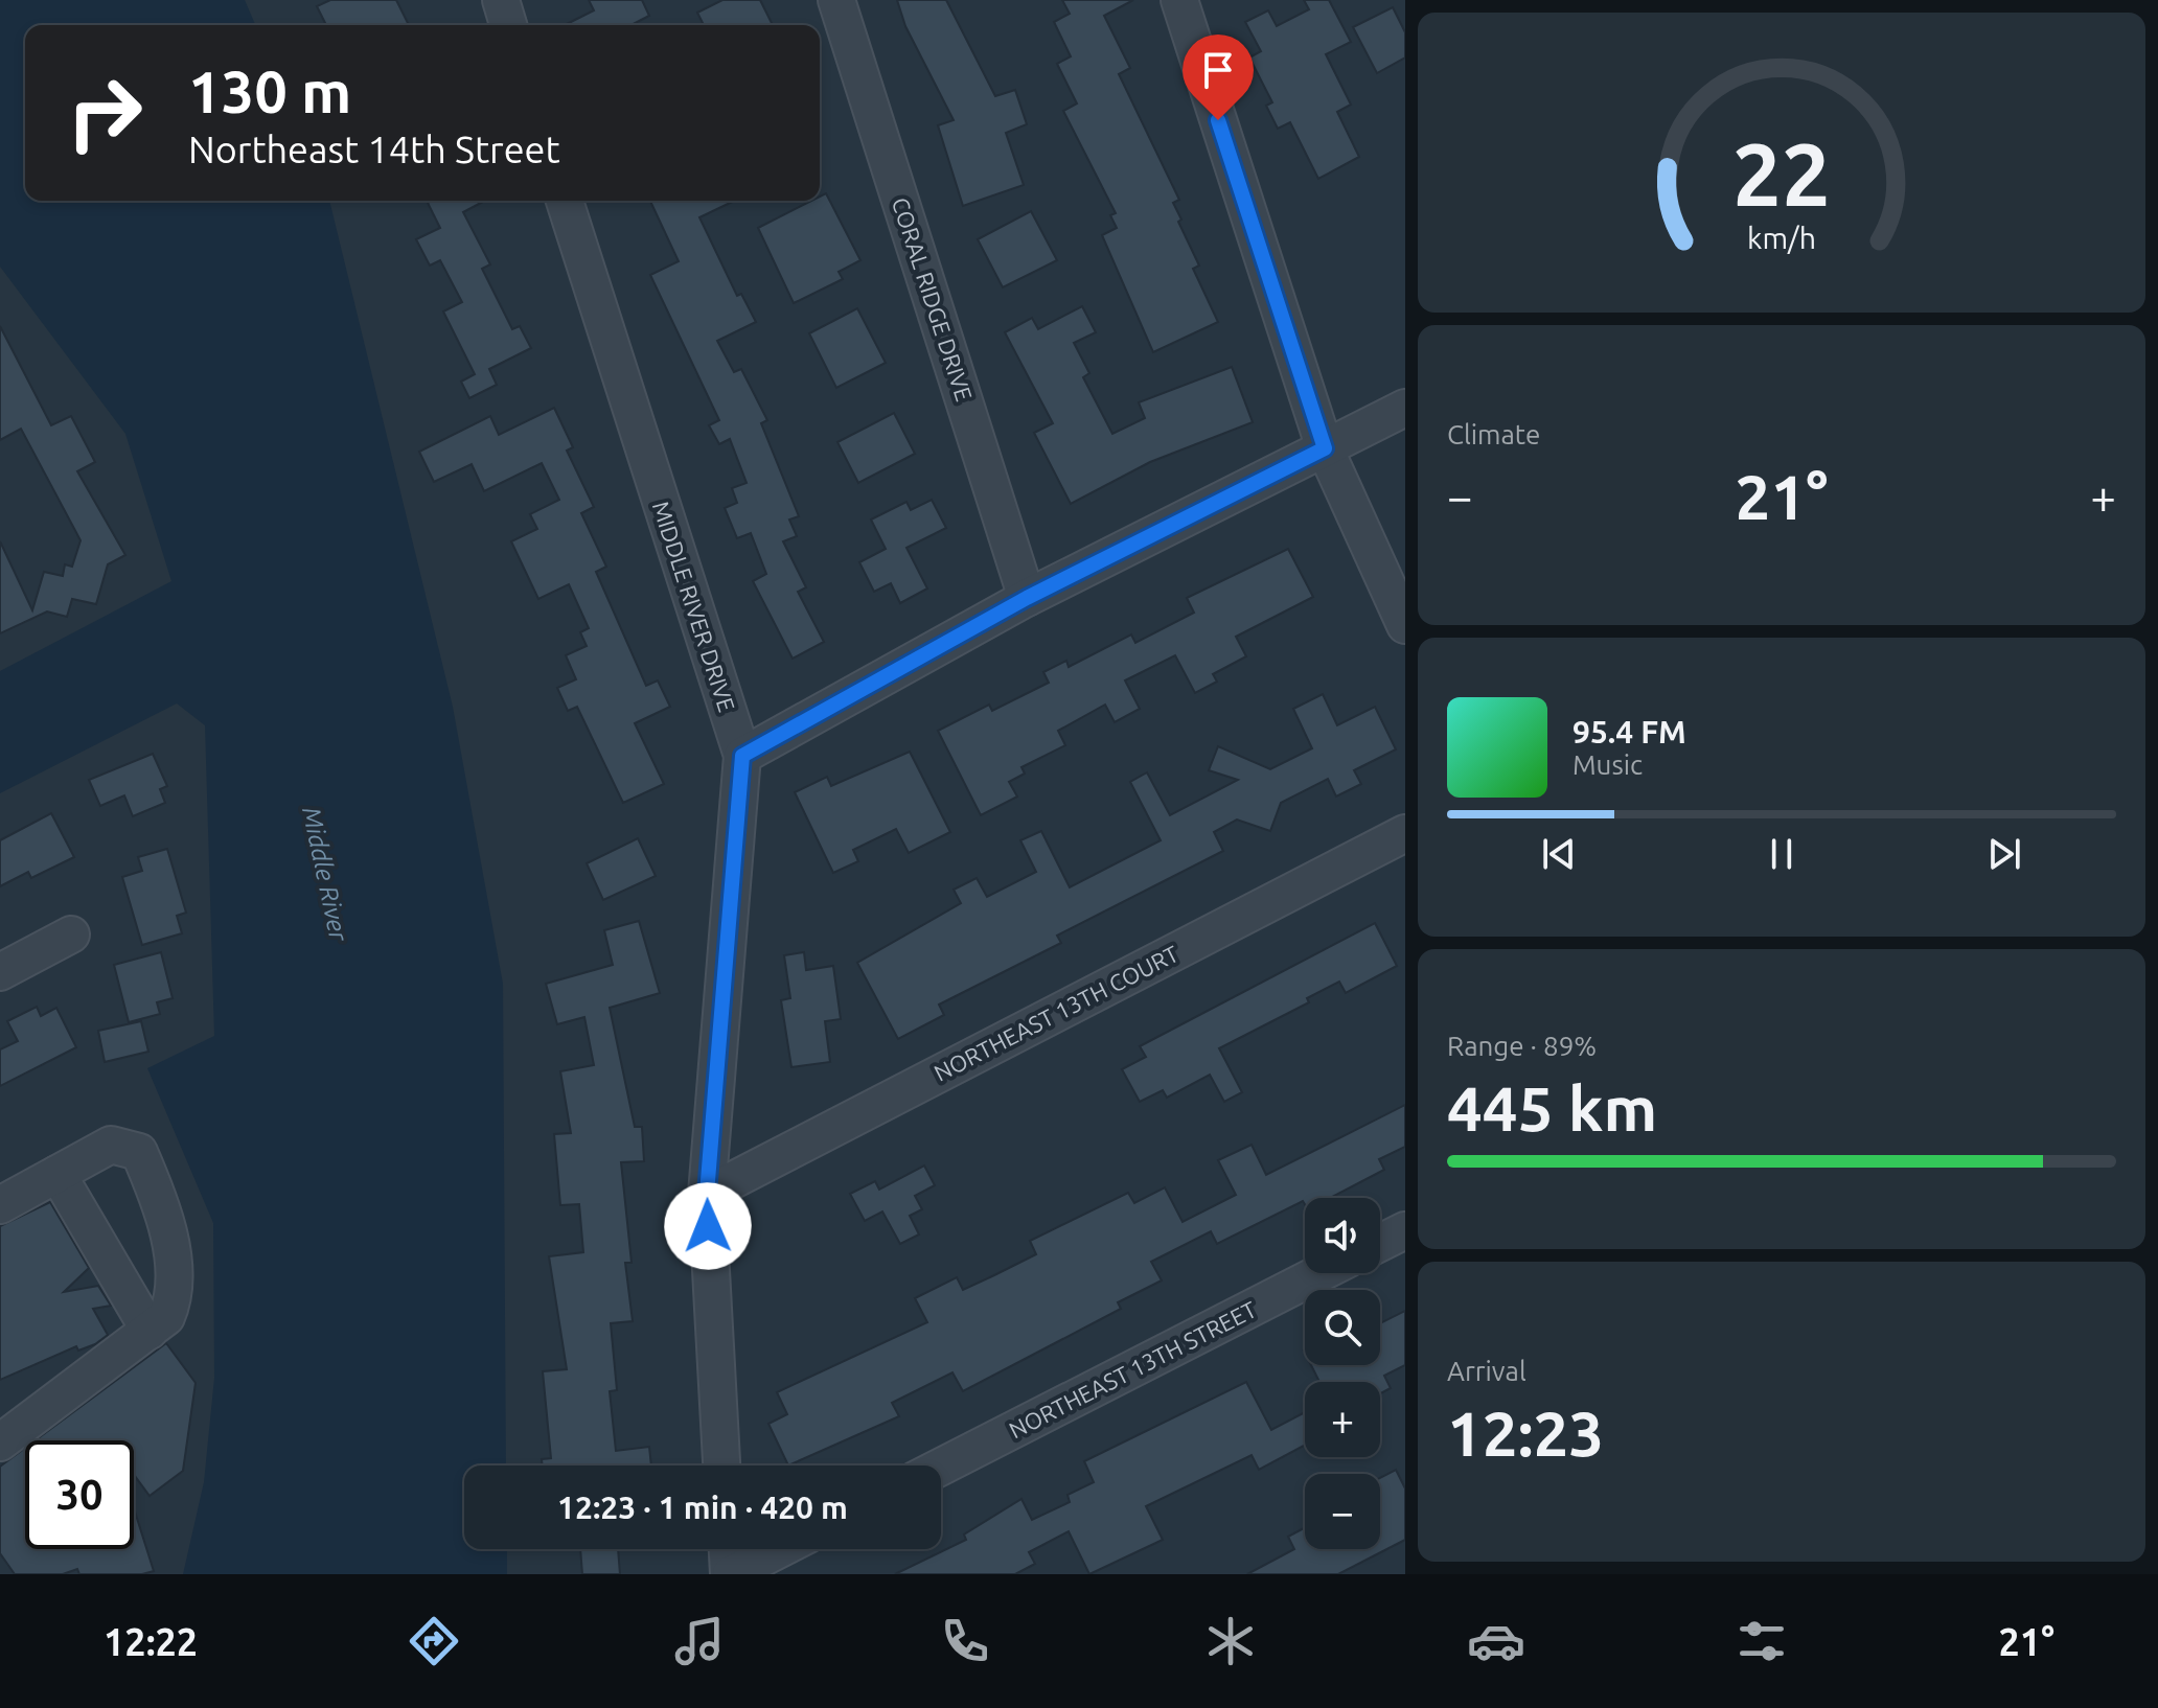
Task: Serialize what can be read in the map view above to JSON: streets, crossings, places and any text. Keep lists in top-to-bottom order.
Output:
{
  "streets": {
    "street": [
      "CORAL RIDGE DRIVE",
      "MIDDLE RIVER DRIVE",
      "NORTHEAST 13TH COURT",
      "NORTHEAST 13TH STREET"
    ]
  },
  "crossings": [
    ["MIDDLE RIVER DRIVE", "NORTHEAST 13TH COURT"]
  ],
  "water": ["Middle River"],
  "page": {
    "turn": ["130 m", "Northeast 14th Street"],
    "tile": [
      "Climate",
      ["Range · 89%", "445 km"],
      ["Arrival", "12:23"]
    ],
    "heat": ["−", "21°", "+"],
    "song": ["95.4 FM", "Music"],
    "map_buttons": ["+", "−"],
    "limit": "30",
    "trip": "12:23 · 1 min · 420 m",
    "tabs": ["12:22", "21°"],
    "gauge": ["22", "km/h"]
  }
}
